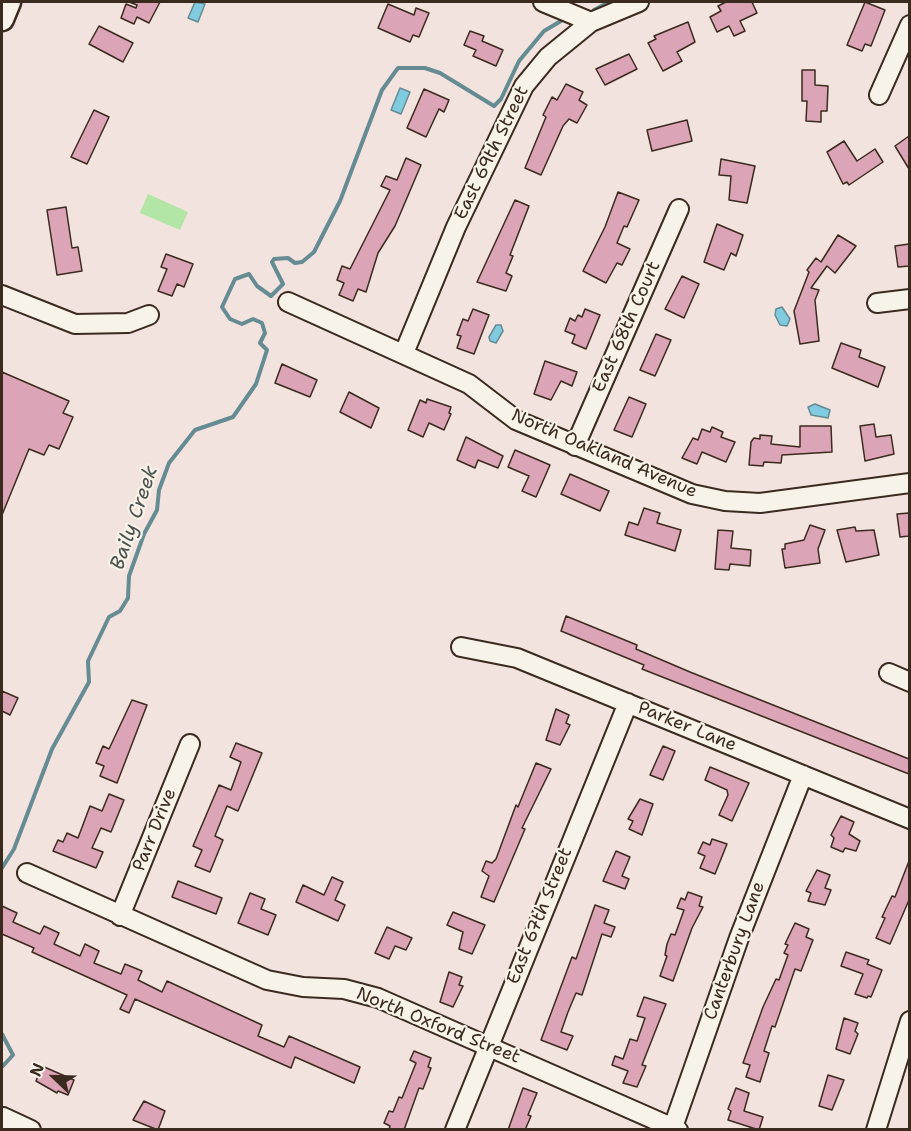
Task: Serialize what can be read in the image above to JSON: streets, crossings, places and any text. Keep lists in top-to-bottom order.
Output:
{
  "streets": {
    "street": [
      "East 69th Street",
      "East 68th Court",
      "North Oakland Avenue",
      "Parker Lane",
      "Parr Drive",
      "East 67th Street",
      "Canterbury Lane",
      "North Oxford Street"
    ]
  },
  "crossings": [
    ["East 69th Street", "North Oakland Avenue"],
    ["East 68th Court", "North Oakland Avenue"],
    ["Parker Lane", "East 67th Street"],
    ["Parker Lane", "Canterbury Lane"],
    ["Parr Drive", "North Oxford Street"],
    ["East 67th Street", "North Oxford Street"],
    ["Canterbury Lane", "North Oxford Street"]
  ],
  "water": ["Baily Creek"],
  "north": "top left"
}
